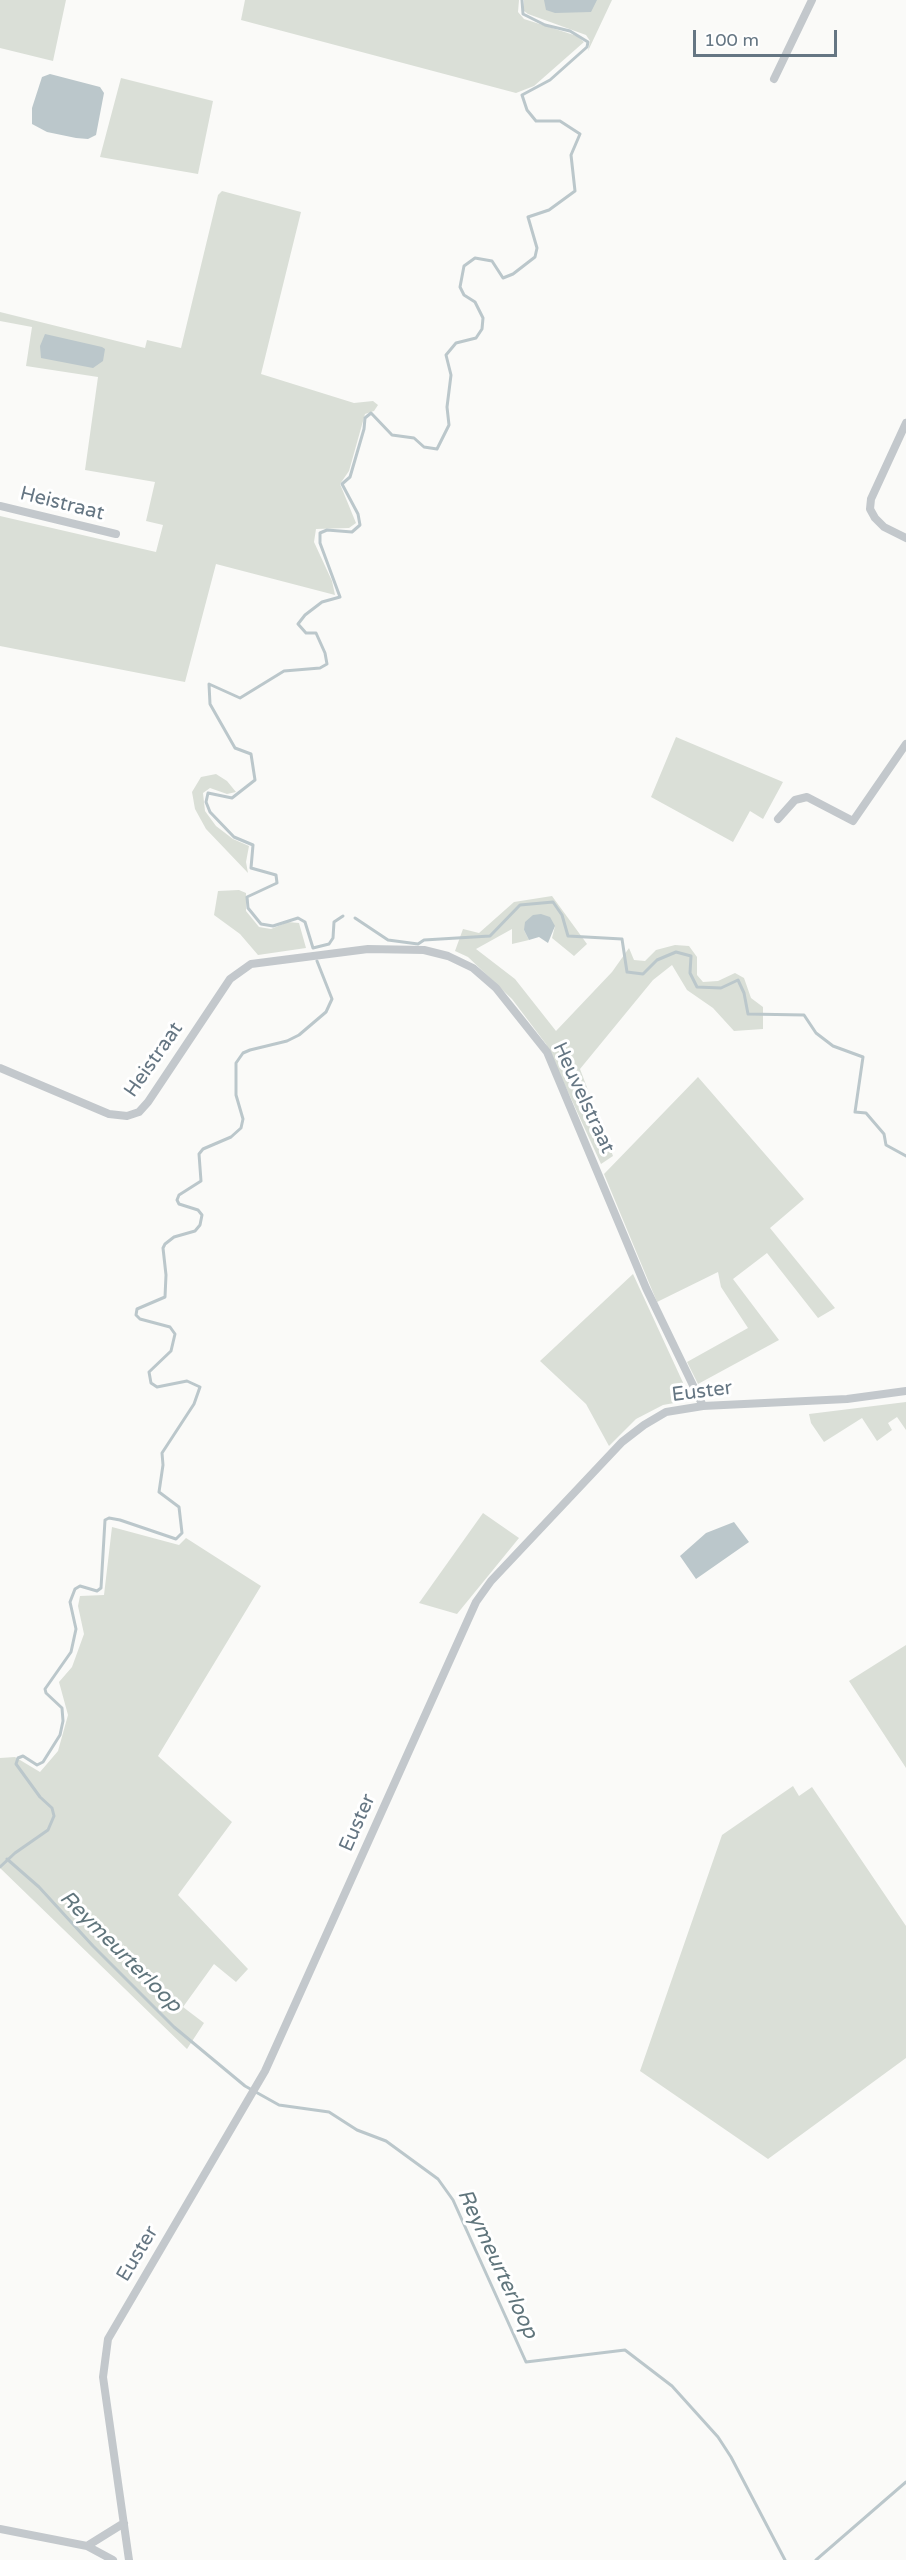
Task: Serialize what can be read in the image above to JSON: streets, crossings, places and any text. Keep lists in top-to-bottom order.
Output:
{
  "streets": {
    "street": ["Heistraat", "Heuvelstraat", "Euster"]
  },
  "crossings": [
    ["Heistraat", "Heuvelstraat"],
    ["Heuvelstraat", "Euster"]
  ],
  "water": ["Reymeurterloop"],
  "scale_bar": "100 m"
}
